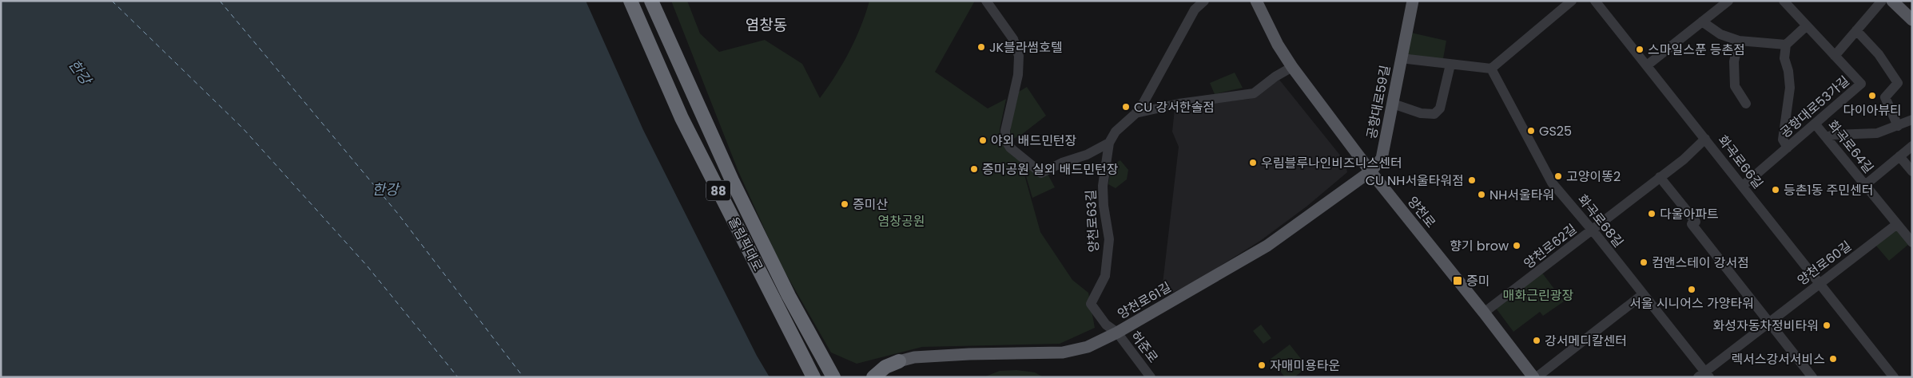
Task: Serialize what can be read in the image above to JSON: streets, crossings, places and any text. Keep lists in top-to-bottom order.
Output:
{
  "streets": {
    "highway": ["88", "올림픽대로"],
    "main road": ["공항대로59길", "양천로", "양천로61길"],
    "street": [
      "공항대로53가길",
      "화곡로64길",
      "화곡로66길",
      "양천로63길",
      "화곡로68길",
      "양천로62길",
      "양천로60길",
      "허준로"
    ]
  },
  "crossings": [
    ["공항대로59길", "양천로"],
    ["공항대로59길", "화곡로68길"],
    ["공항대로59길", "양천로61길"],
    ["공항대로53가길", "화곡로64길"],
    ["공항대로53가길", "화곡로66길"],
    ["화곡로64길", "양천로60길"],
    ["화곡로66길", "양천로62길"],
    ["화곡로66길", "양천로60길"],
    ["양천로", "화곡로68길"],
    ["양천로", "양천로62길"],
    ["양천로", "양천로61길"],
    ["양천로63길", "양천로61길"],
    ["양천로63길", "허준로"],
    ["화곡로68길", "양천로62길"],
    ["화곡로68길", "양천로60길"],
    ["양천로61길", "허준로"]
  ],
  "districts": ["염창동"],
  "water": ["한강"],
  "parks": ["염창공원", "매화근린광장"],
  "places": {
    "other": [
      "JK블라썸호텔",
      "스마일스푼 등촌점",
      "다이아뷰티",
      "CU 강서한솔점",
      "GS25",
      "야외 배드민턴장",
      "우림블루나인비즈니스센터",
      "증미공원 실외 배드민턴장",
      "고양이똥2",
      "CU NH서울타워점",
      "등촌1동 주민센터",
      "NH서울타워",
      "증미산",
      "다울아파트",
      "향기 brow",
      "컴앤스테이 강서점",
      "서울 시니어스 가양타워",
      "화성자동차정비타워",
      "강서메디칼센터",
      "렉서스강서서비스",
      "자매미용타운"
    ],
    "transit": ["증미"]
  }
}
